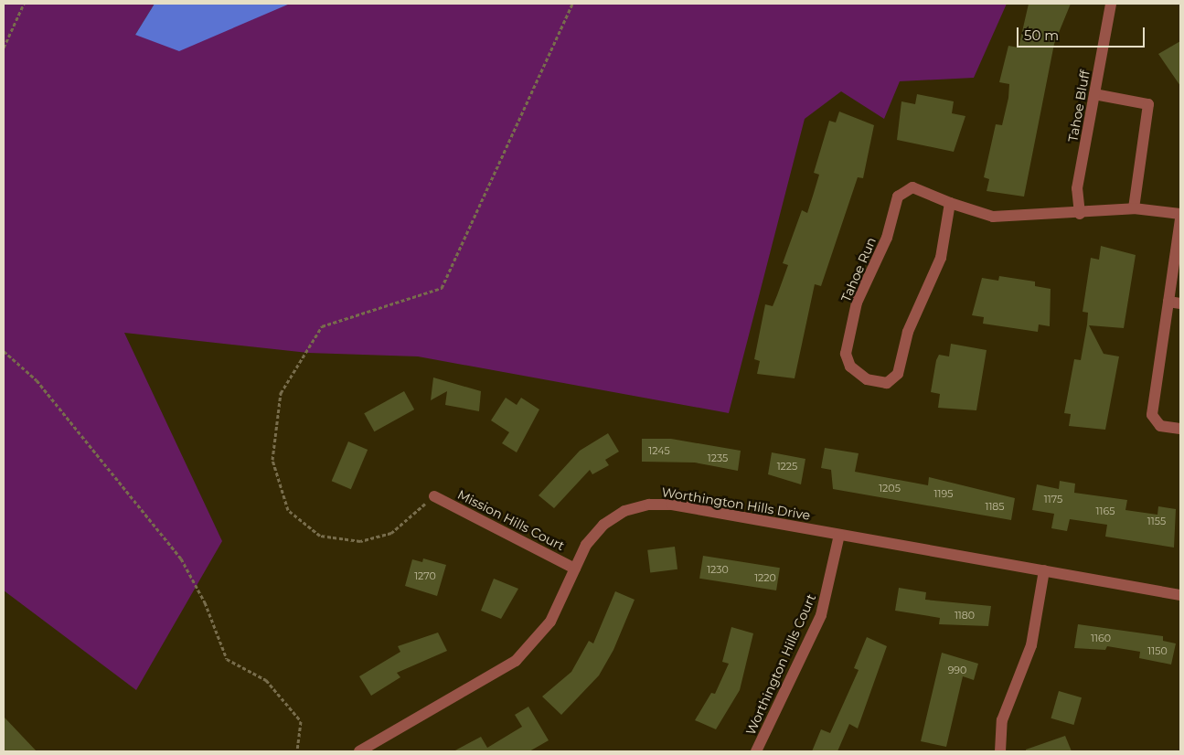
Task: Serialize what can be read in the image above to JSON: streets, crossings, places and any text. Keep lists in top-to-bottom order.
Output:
{
  "streets": {
    "street": [
      "Tahoe Bluff",
      "Tahoe Run",
      "Worthington Hills Drive",
      "Mission Hills Court",
      "Worthington Hills Court"
    ]
  },
  "crossings": [
    ["Tahoe Bluff", "Tahoe Run"],
    ["Worthington Hills Drive", "Mission Hills Court"],
    ["Worthington Hills Drive", "Worthington Hills Court"]
  ],
  "house_numbers": [
    "1245",
    "1235",
    "1225",
    "1205",
    "1195",
    "1175",
    "1185",
    "1165",
    "1155",
    "1230",
    "1270",
    "1220",
    "1180",
    "1160",
    "1150",
    "990"
  ],
  "scale_bar": "50 m"
}
